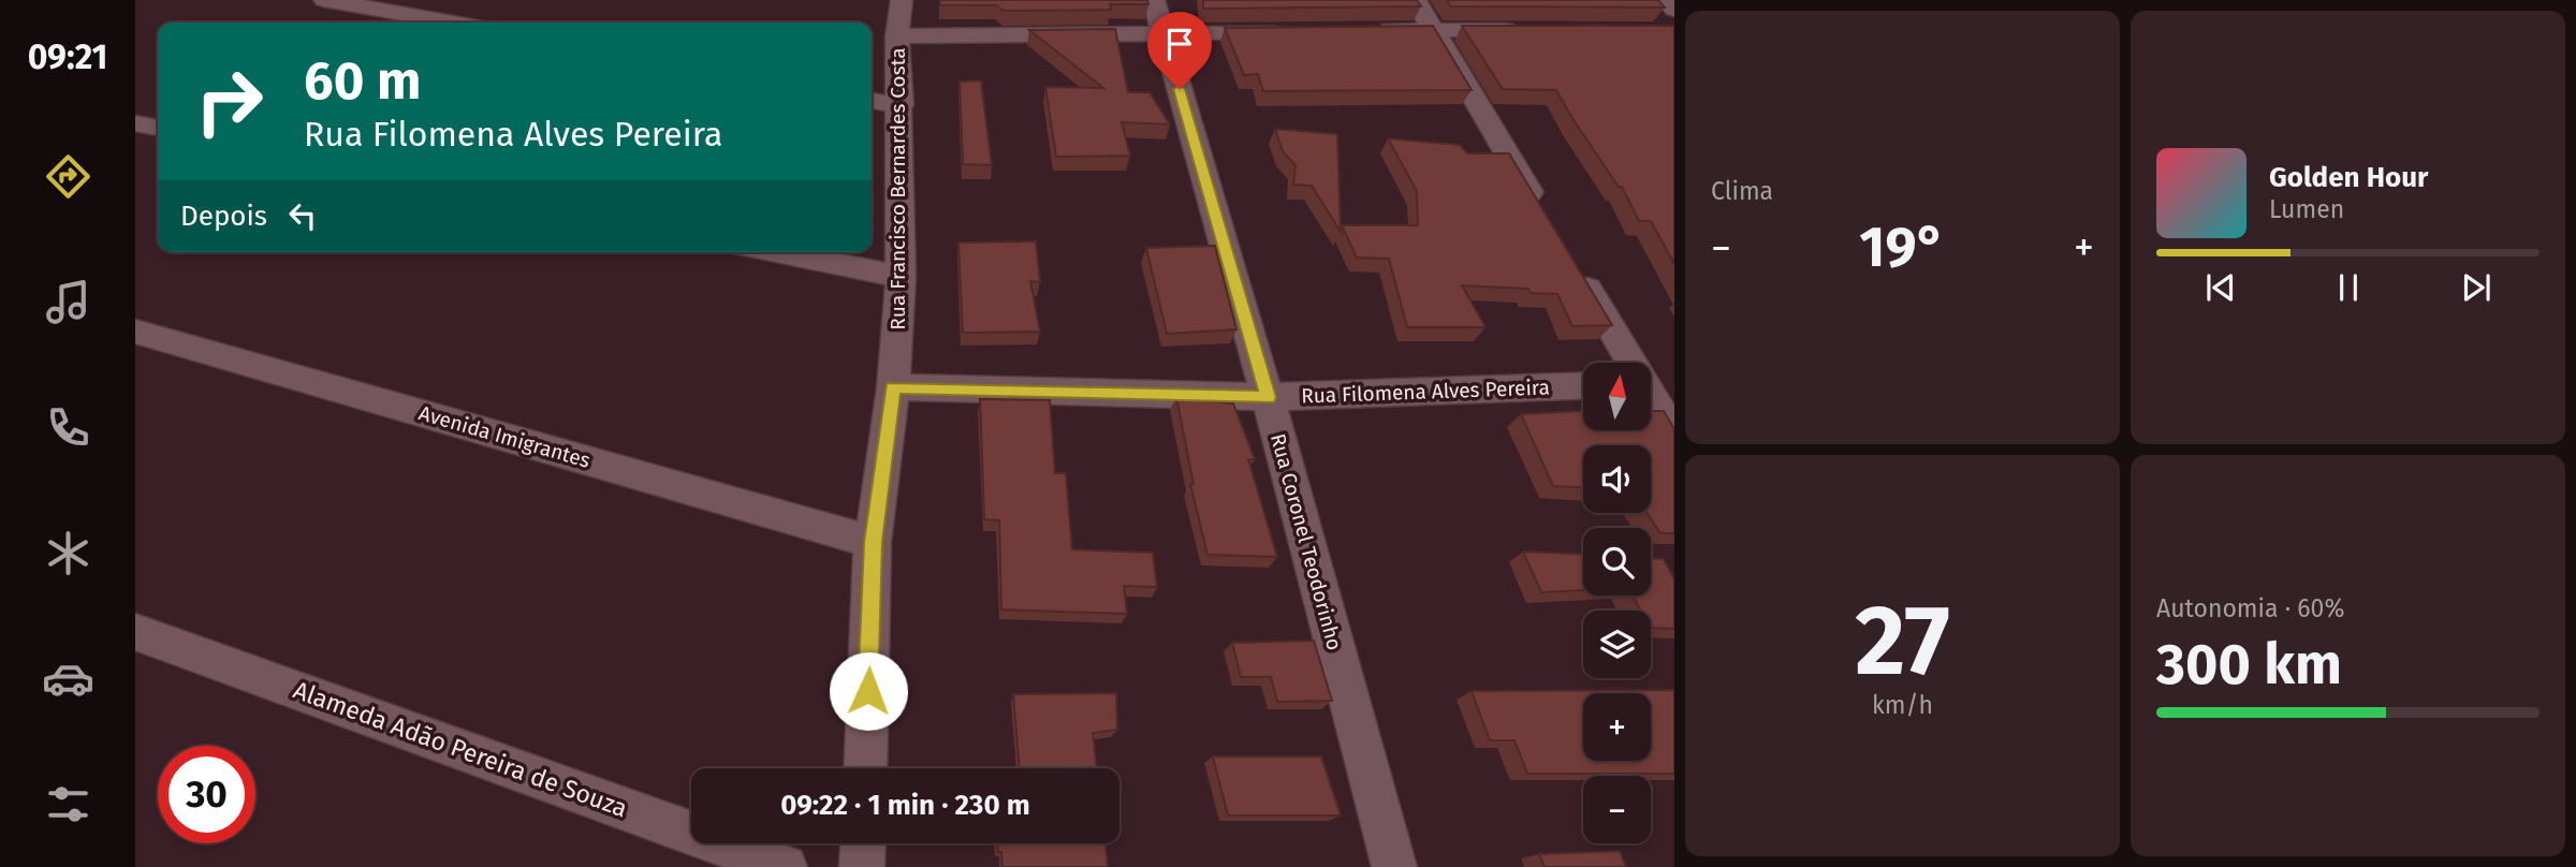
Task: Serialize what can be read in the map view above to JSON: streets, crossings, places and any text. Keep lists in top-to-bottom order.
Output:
{
  "streets": {
    "street": [
      "Rua Francisco Bernardes Costa",
      "Rua Filomena Alves Pereira",
      "Avenida Imigrantes",
      "Rua Coronel Teodorinho",
      "Alameda Adão Pereira de Souza"
    ]
  },
  "crossings": [
    ["Rua Francisco Bernardes Costa", "Rua Filomena Alves Pereira"],
    ["Rua Francisco Bernardes Costa", "Avenida Imigrantes"],
    ["Rua Filomena Alves Pereira", "Rua Coronel Teodorinho"]
  ],
  "north": "top",
  "page": {
    "tabs": "09:21",
    "tile": [
      "Clima",
      ["27", "km/h"],
      ["Autonomia · 60%", "300 km"]
    ],
    "turn": ["60 m", "Rua Filomena Alves Pereira"],
    "song": ["Golden Hour", "Lumen"],
    "then": "Depois",
    "heat": ["−", "19°", "+"],
    "map_buttons": ["+", "−"],
    "limit": "30",
    "trip": "09:22 · 1 min · 230 m"
  }
}
